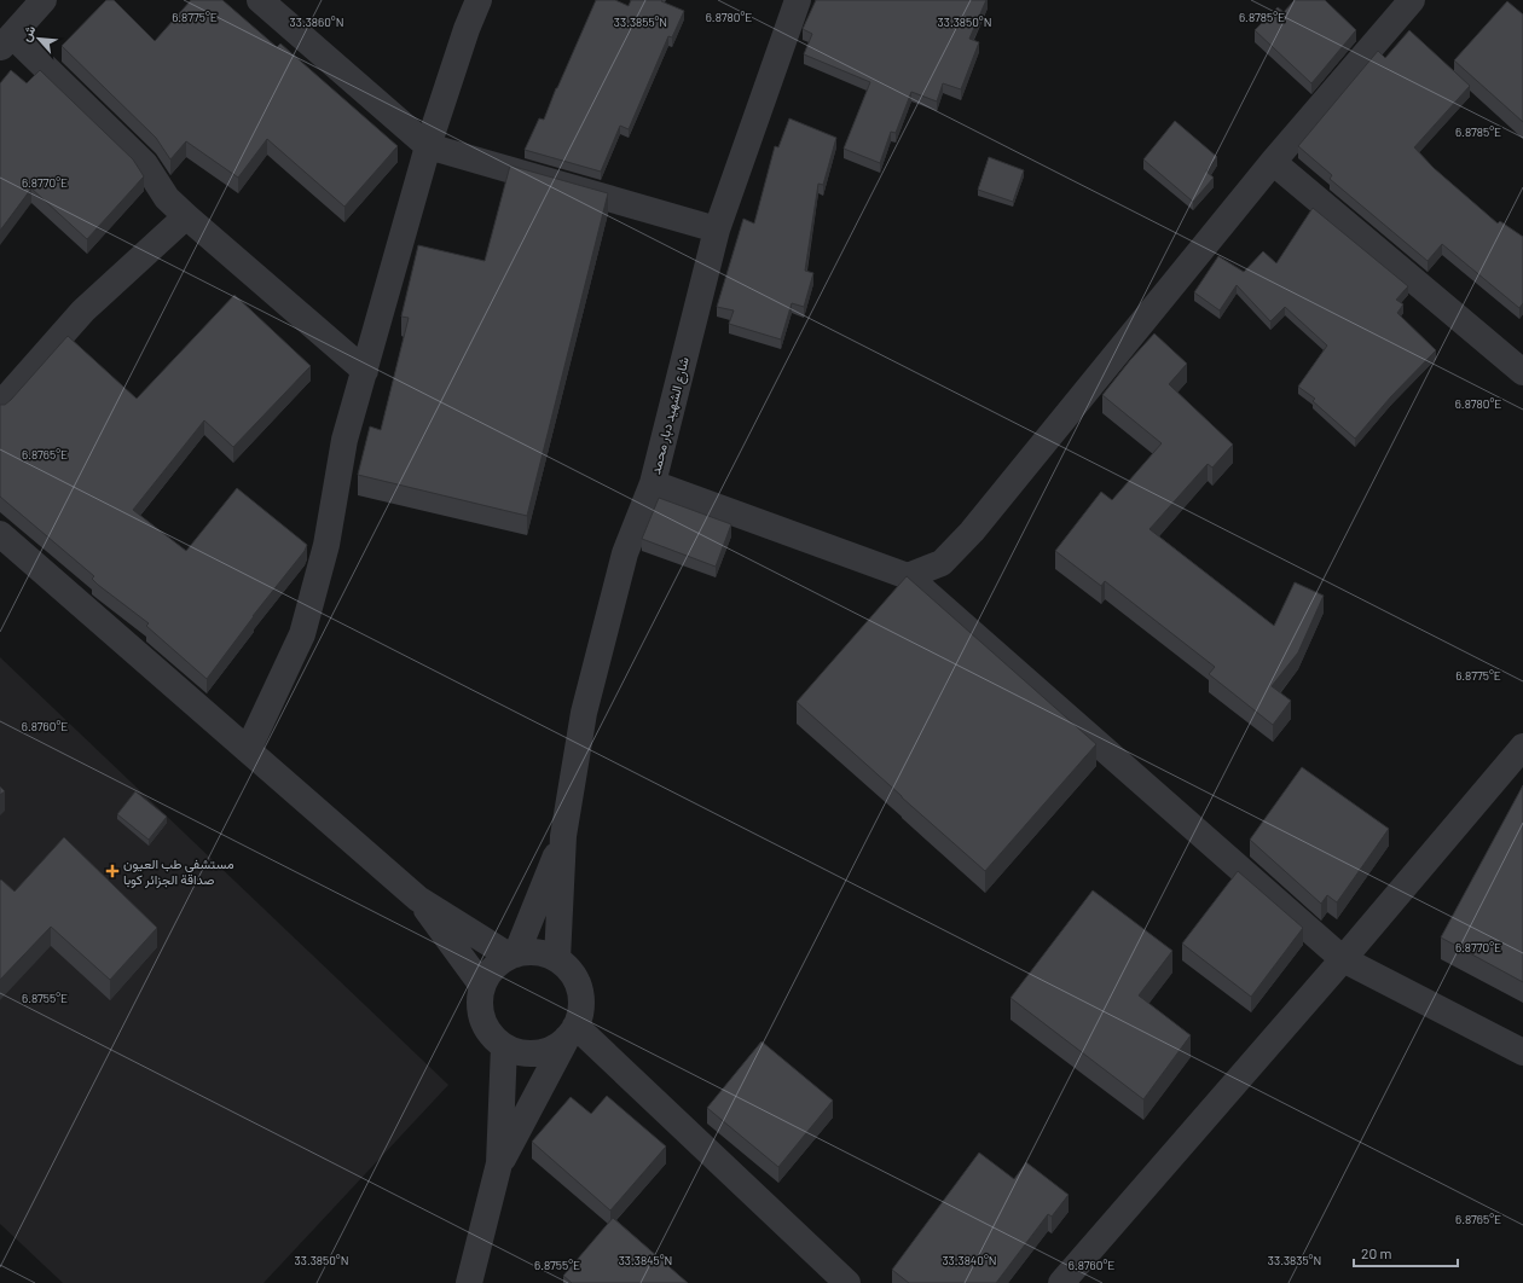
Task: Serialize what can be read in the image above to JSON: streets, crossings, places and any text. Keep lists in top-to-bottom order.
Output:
{
  "streets": {
    "street": ["شارع الشهيد دبار محمد"]
  },
  "places": {
    "health": ["مستشفى طب العيون صداقة الجزائر كوبا"]
  },
  "scale_bar": "20 m",
  "north": "top left",
  "coordinates": [
    "6.8780°E",
    "6.8785°E",
    "6.8775°E",
    "33.3860°N",
    "33.3855°N",
    "33.3850°N",
    "6.8770°E",
    "6.8765°E",
    "6.8760°E",
    "6.8755°E",
    "33.3845°N",
    "33.3840°N",
    "33.3835°N"
  ]
}
